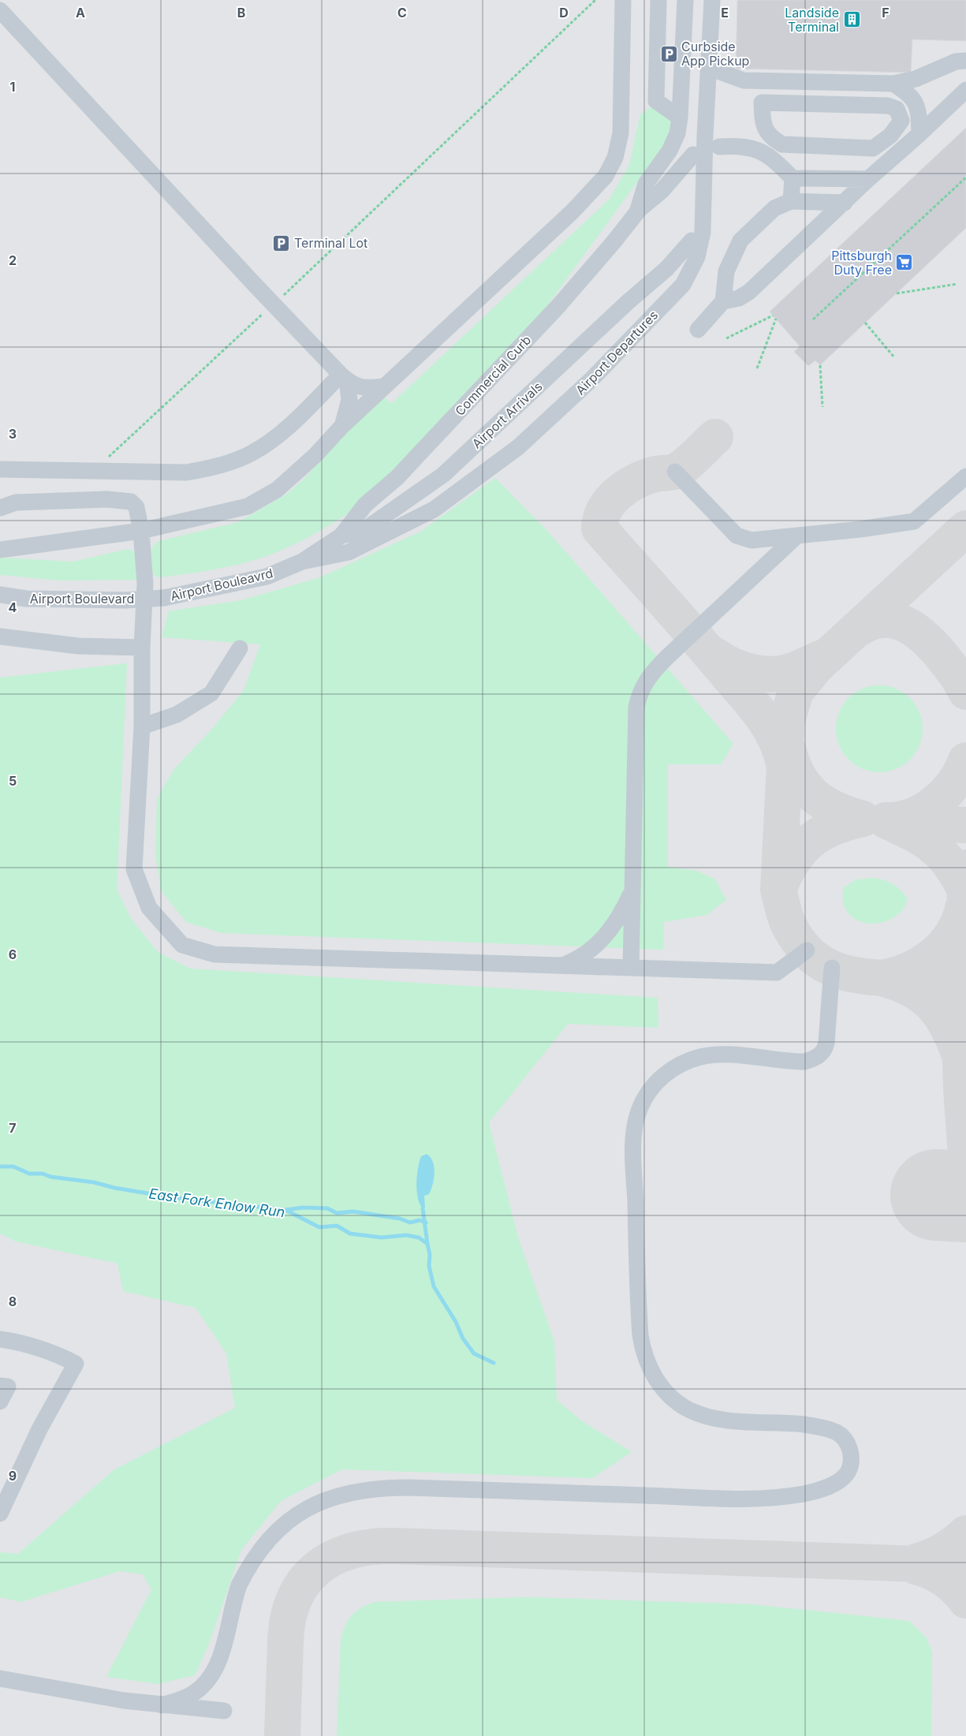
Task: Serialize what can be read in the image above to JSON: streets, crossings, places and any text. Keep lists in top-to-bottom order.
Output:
{
  "streets": {
    "street": [
      "Airport Departures",
      "Commercial Curb",
      "Airport Arrivals",
      "Airport Bouleavrd",
      "Airport Boulevard"
    ]
  },
  "crossings": [
    ["Airport Departures", "Airport Arrivals"],
    ["Airport Departures", "Airport Bouleavrd"],
    ["Commercial Curb", "Airport Arrivals"],
    ["Airport Arrivals", "Airport Bouleavrd"],
    ["Airport Bouleavrd", "Airport Boulevard"]
  ],
  "water": ["East Fork Enlow Run"],
  "places": {
    "building": ["Landside Terminal"],
    "parking": ["Curbside App Pickup", "Terminal Lot"],
    "supermarket": ["Pittsburgh Duty Free"]
  },
  "grid": {
    "columns": [
      "A",
      "B",
      "C",
      "D",
      "E",
      "F"
    ],
    "rows": [
      "1",
      "2",
      "3",
      "4",
      "5",
      "6",
      "7",
      "8",
      "9"
    ]
  }
}
